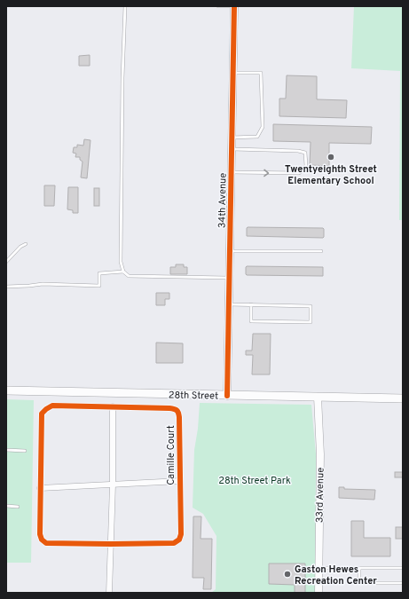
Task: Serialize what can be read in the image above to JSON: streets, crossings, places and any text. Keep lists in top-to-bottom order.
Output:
{
  "streets": {
    "main road": ["28th Street"],
    "street": ["34th Avenue", "Camille Court", "33rd Avenue"]
  },
  "crossings": [
    ["34th Avenue", "28th Street"],
    ["28th Street", "33rd Avenue"]
  ],
  "parks": ["28th Street Park"],
  "places": ["Twentyeighth Street Elementary School", "Gaston Hewes Recreation Center"]
}
